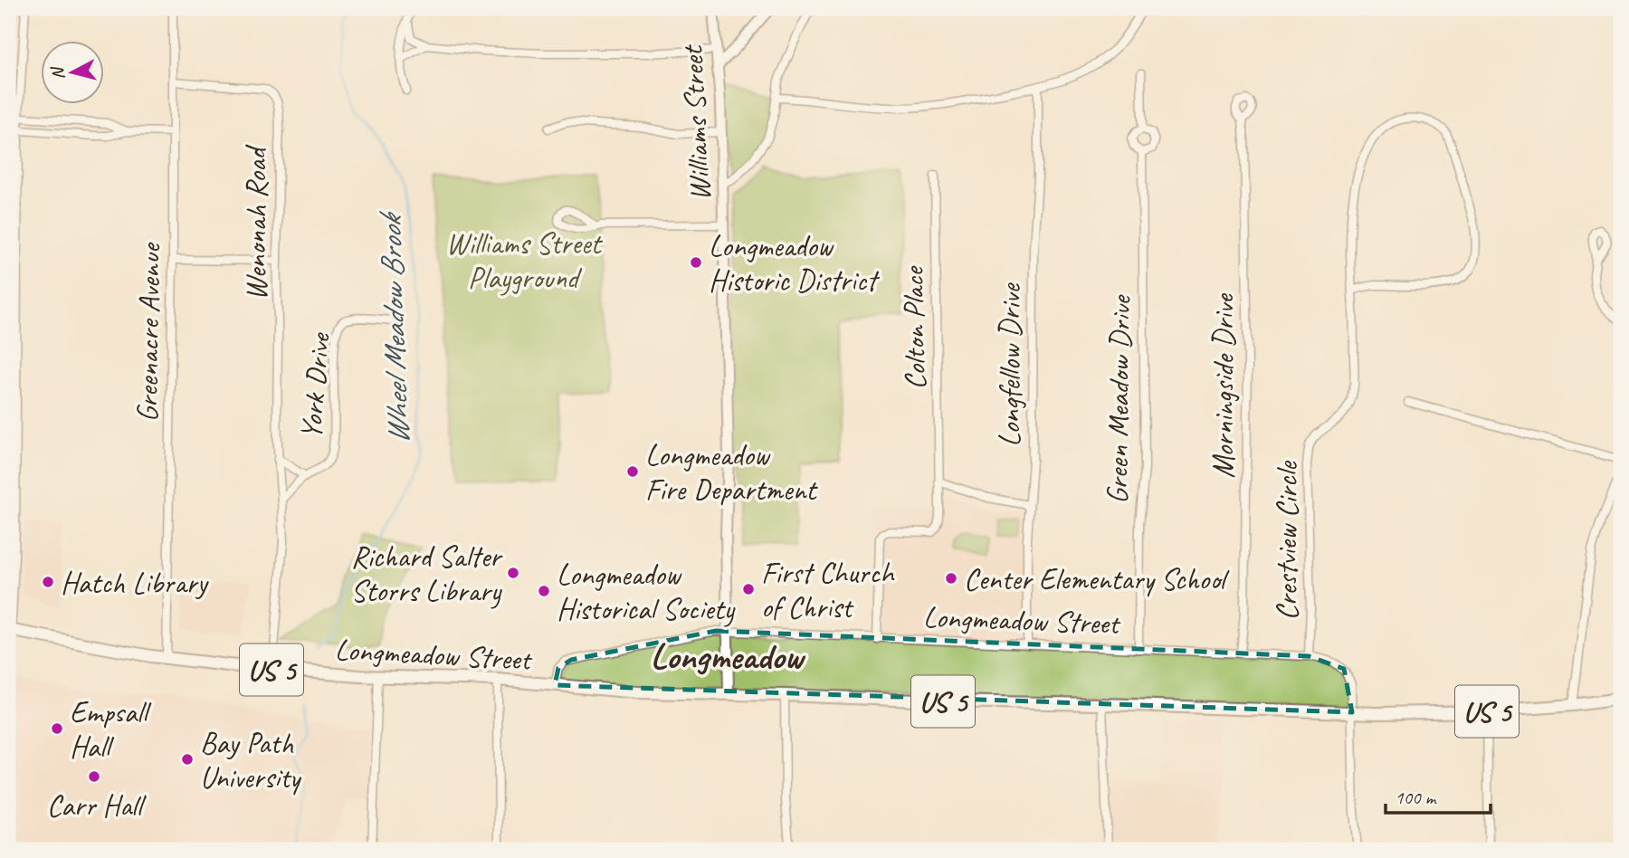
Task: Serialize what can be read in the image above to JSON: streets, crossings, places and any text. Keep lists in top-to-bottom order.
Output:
{
  "streets": {
    "main road": ["Williams Street", "Longmeadow Street", "US 5"],
    "street": [
      "Wenonah Road",
      "Colton Place",
      "Greenacre Avenue",
      "Longfellow Drive",
      "York Drive",
      "Morningside Drive",
      "Green Meadow Drive",
      "Crestview Circle"
    ]
  },
  "crossings": [
    ["Williams Street", "Longmeadow Street"],
    ["Wenonah Road", "Greenacre Avenue"],
    ["Wenonah Road", "York Drive"],
    ["Colton Place", "Longmeadow Street"],
    ["Greenacre Avenue", "Longmeadow Street"],
    ["Longfellow Drive", "Longmeadow Street"],
    ["Morningside Drive", "Longmeadow Street"],
    ["Green Meadow Drive", "Longmeadow Street"],
    ["Crestview Circle", "Longmeadow Street"]
  ],
  "districts": ["Longmeadow"],
  "water": ["Wheel Meadow Brook"],
  "parks": ["Williams Street Playground"],
  "places": [
    "Longmeadow Historic District",
    "Longmeadow Fire Department",
    "Richard Salter Storrs Library",
    "Center Elementary School",
    "Hatch Library",
    "First Church of Christ",
    "Longmeadow Historical Society",
    "Empsall Hall",
    "Bay Path University",
    "Carr Hall"
  ],
  "scale_bar": "100 m",
  "north": "left"
}
